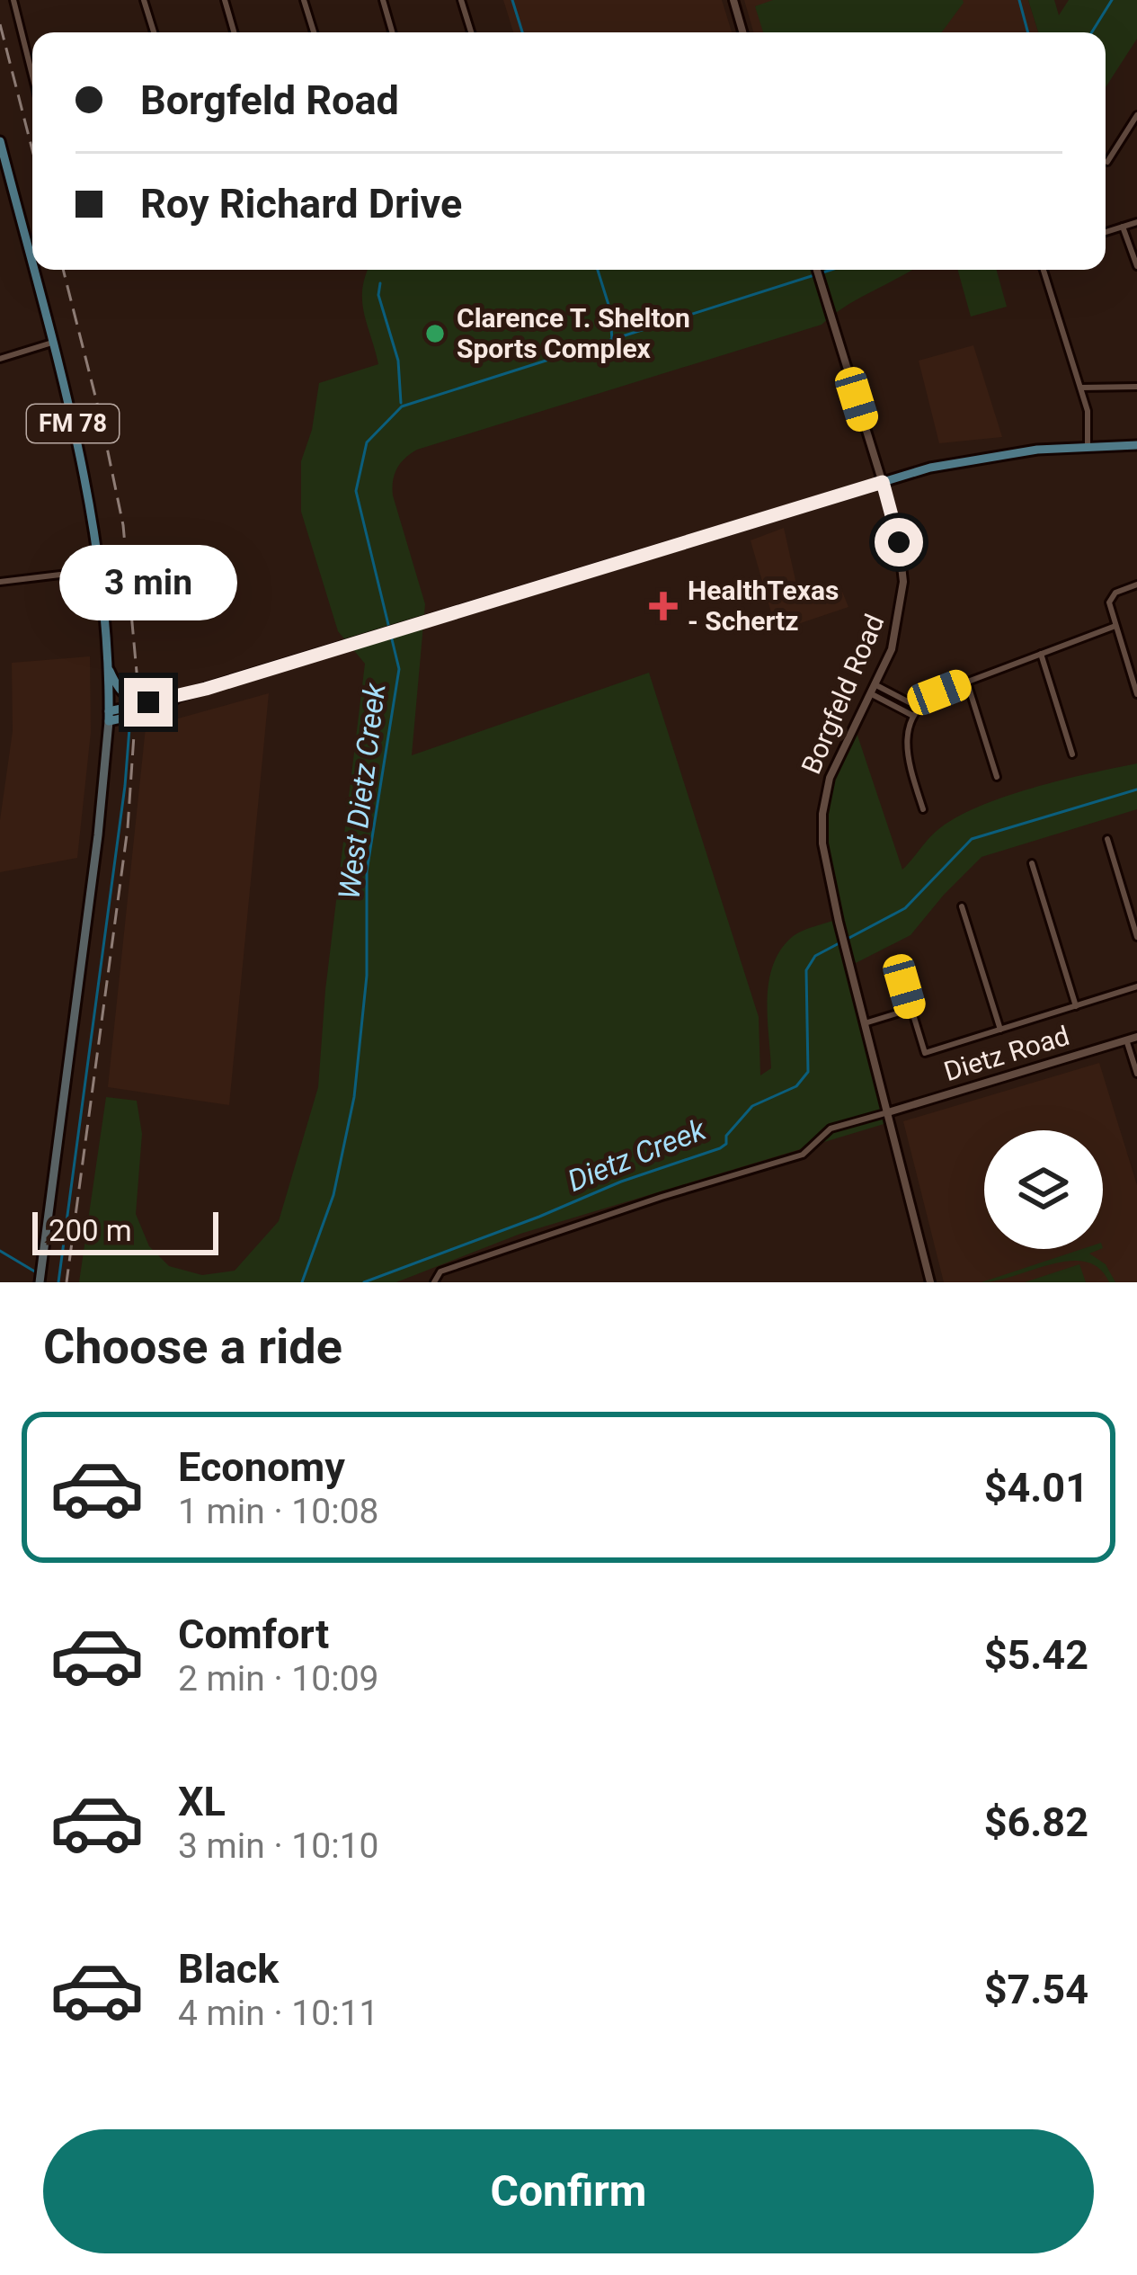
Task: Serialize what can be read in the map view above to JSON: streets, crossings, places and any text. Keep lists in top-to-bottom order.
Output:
{
  "streets": {
    "main road": ["FM 78"],
    "street": ["Borgfeld Road", "Dietz Road"]
  },
  "crossings": [
    ["Borgfeld Road", "Dietz Road"]
  ],
  "water": ["West Dietz Creek", "Dietz Creek"],
  "places": {
    "other": ["Clarence T. Shelton Sports Complex"],
    "health": ["HealthTexas - Schertz"]
  },
  "scale_bar": "200 m",
  "page": {
    "banner": ["Borgfeld Road", "Roy Richard Drive"],
    "bubble": "3 min",
    "scale": "200 m",
    "heading": "Choose a ride",
    "list": [
      {
        "name": "Economy",
        "note": "1 min · 10:08",
        "value": "$4.01"
      },
      {
        "name": "Comfort",
        "note": "2 min · 10:09",
        "value": "$5.42"
      },
      {
        "name": "XL",
        "note": "3 min · 10:10",
        "value": "$6.82"
      },
      {
        "name": "Black",
        "note": "4 min · 10:11",
        "value": "$7.54"
      }
    ],
    "buttons": "Confirm"
  }
}
